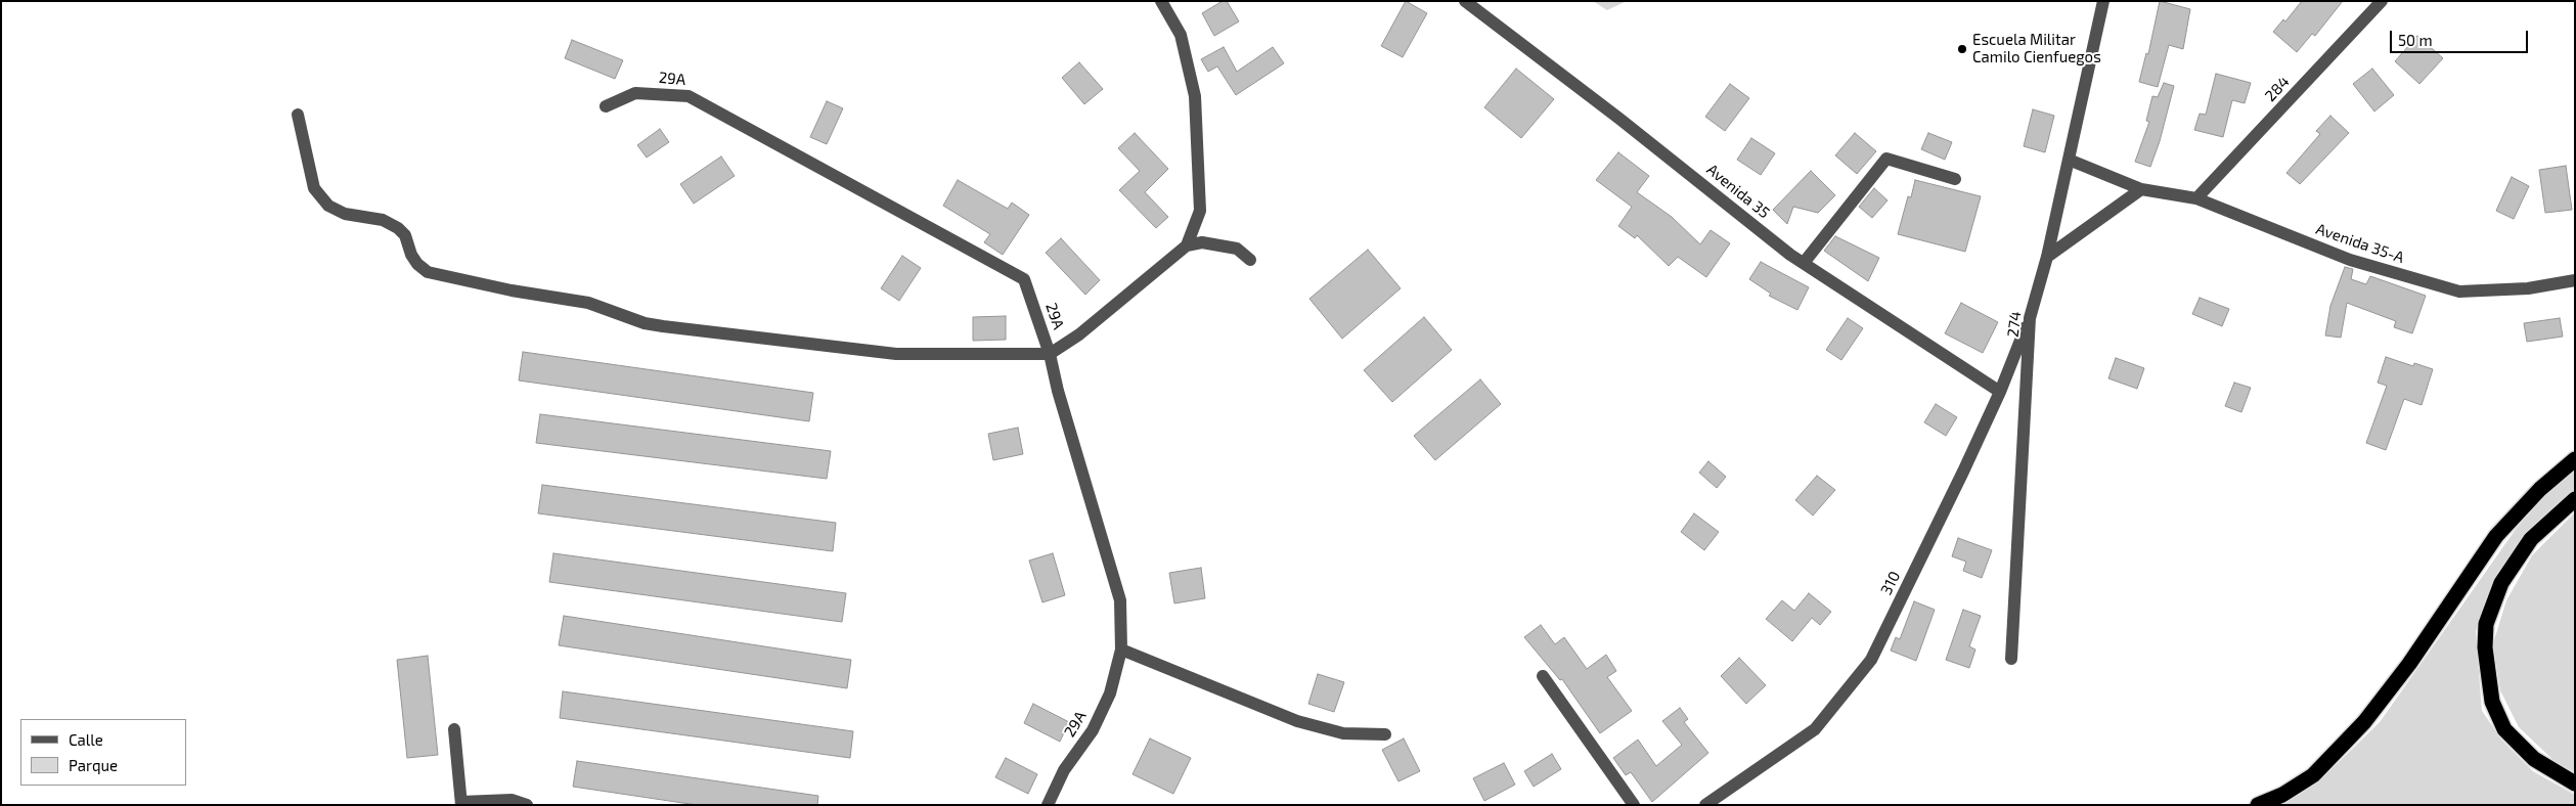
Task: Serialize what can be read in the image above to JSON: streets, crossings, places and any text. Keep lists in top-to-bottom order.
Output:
{
  "streets": {
    "street": [
      "29A",
      "284",
      "Avenida 35",
      "Avenida 35-A",
      "274",
      "310"
    ]
  },
  "crossings": [
    ["284", "Avenida 35-A"],
    ["Avenida 35", "310"],
    ["Avenida 35-A", "274"],
    ["274", "310"]
  ],
  "places": ["Escuela Militar Camilo Cienfuegos"],
  "legend": ["Calle", "Parque"],
  "scale_bar": "50 m"
}
